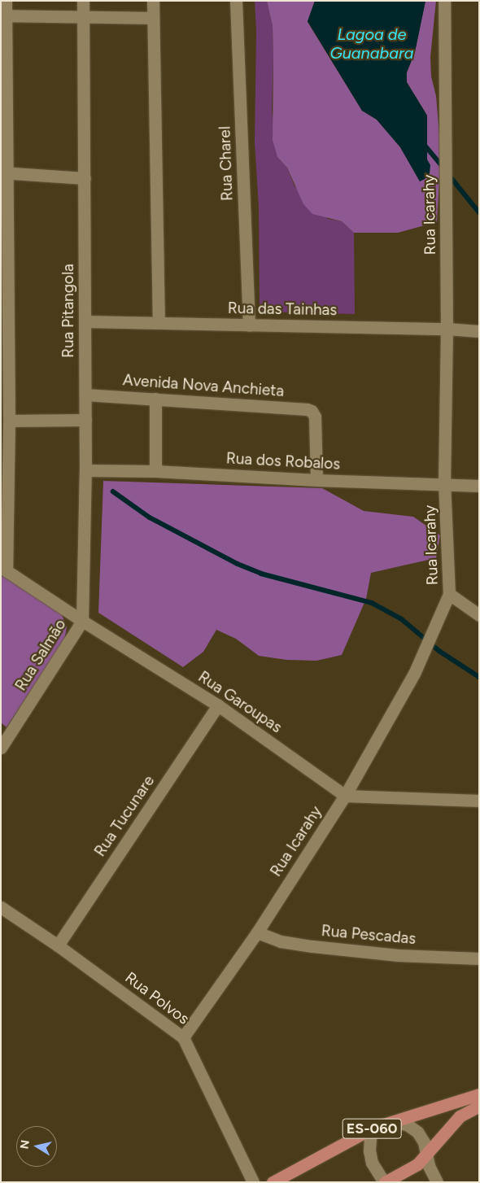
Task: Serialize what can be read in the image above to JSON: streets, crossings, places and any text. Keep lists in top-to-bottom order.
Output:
{
  "streets": {
    "main road": ["ES-060"],
    "street": [
      "Rua Charel",
      "Rua Icarahy",
      "Rua das Tainhas",
      "Rua Pitangola",
      "Avenida Nova Anchieta",
      "Rua dos Robalos",
      "Rua Salmão",
      "Rua Garoupas",
      "Rua Tucunare",
      "Rua Pescadas",
      "Rua Polvos"
    ]
  },
  "crossings": [
    ["Rua Charel", "Rua das Tainhas"],
    ["Rua Icarahy", "Rua das Tainhas"],
    ["Rua Icarahy", "Rua dos Robalos"],
    ["Rua Icarahy", "Rua Garoupas"],
    ["Rua Icarahy", "Rua Pescadas"],
    ["Rua Icarahy", "Rua Polvos"],
    ["Rua das Tainhas", "Rua Pitangola"],
    ["Rua Pitangola", "Avenida Nova Anchieta"],
    ["Rua Pitangola", "Rua dos Robalos"],
    ["Rua Pitangola", "Rua Salmão"],
    ["Rua Pitangola", "Rua Garoupas"],
    ["Avenida Nova Anchieta", "Rua dos Robalos"],
    ["Rua Salmão", "Rua Garoupas"],
    ["Rua Garoupas", "Rua Tucunare"],
    ["Rua Tucunare", "Rua Polvos"]
  ],
  "water": ["Lagoa de Guanabara"],
  "north": "left"
}
